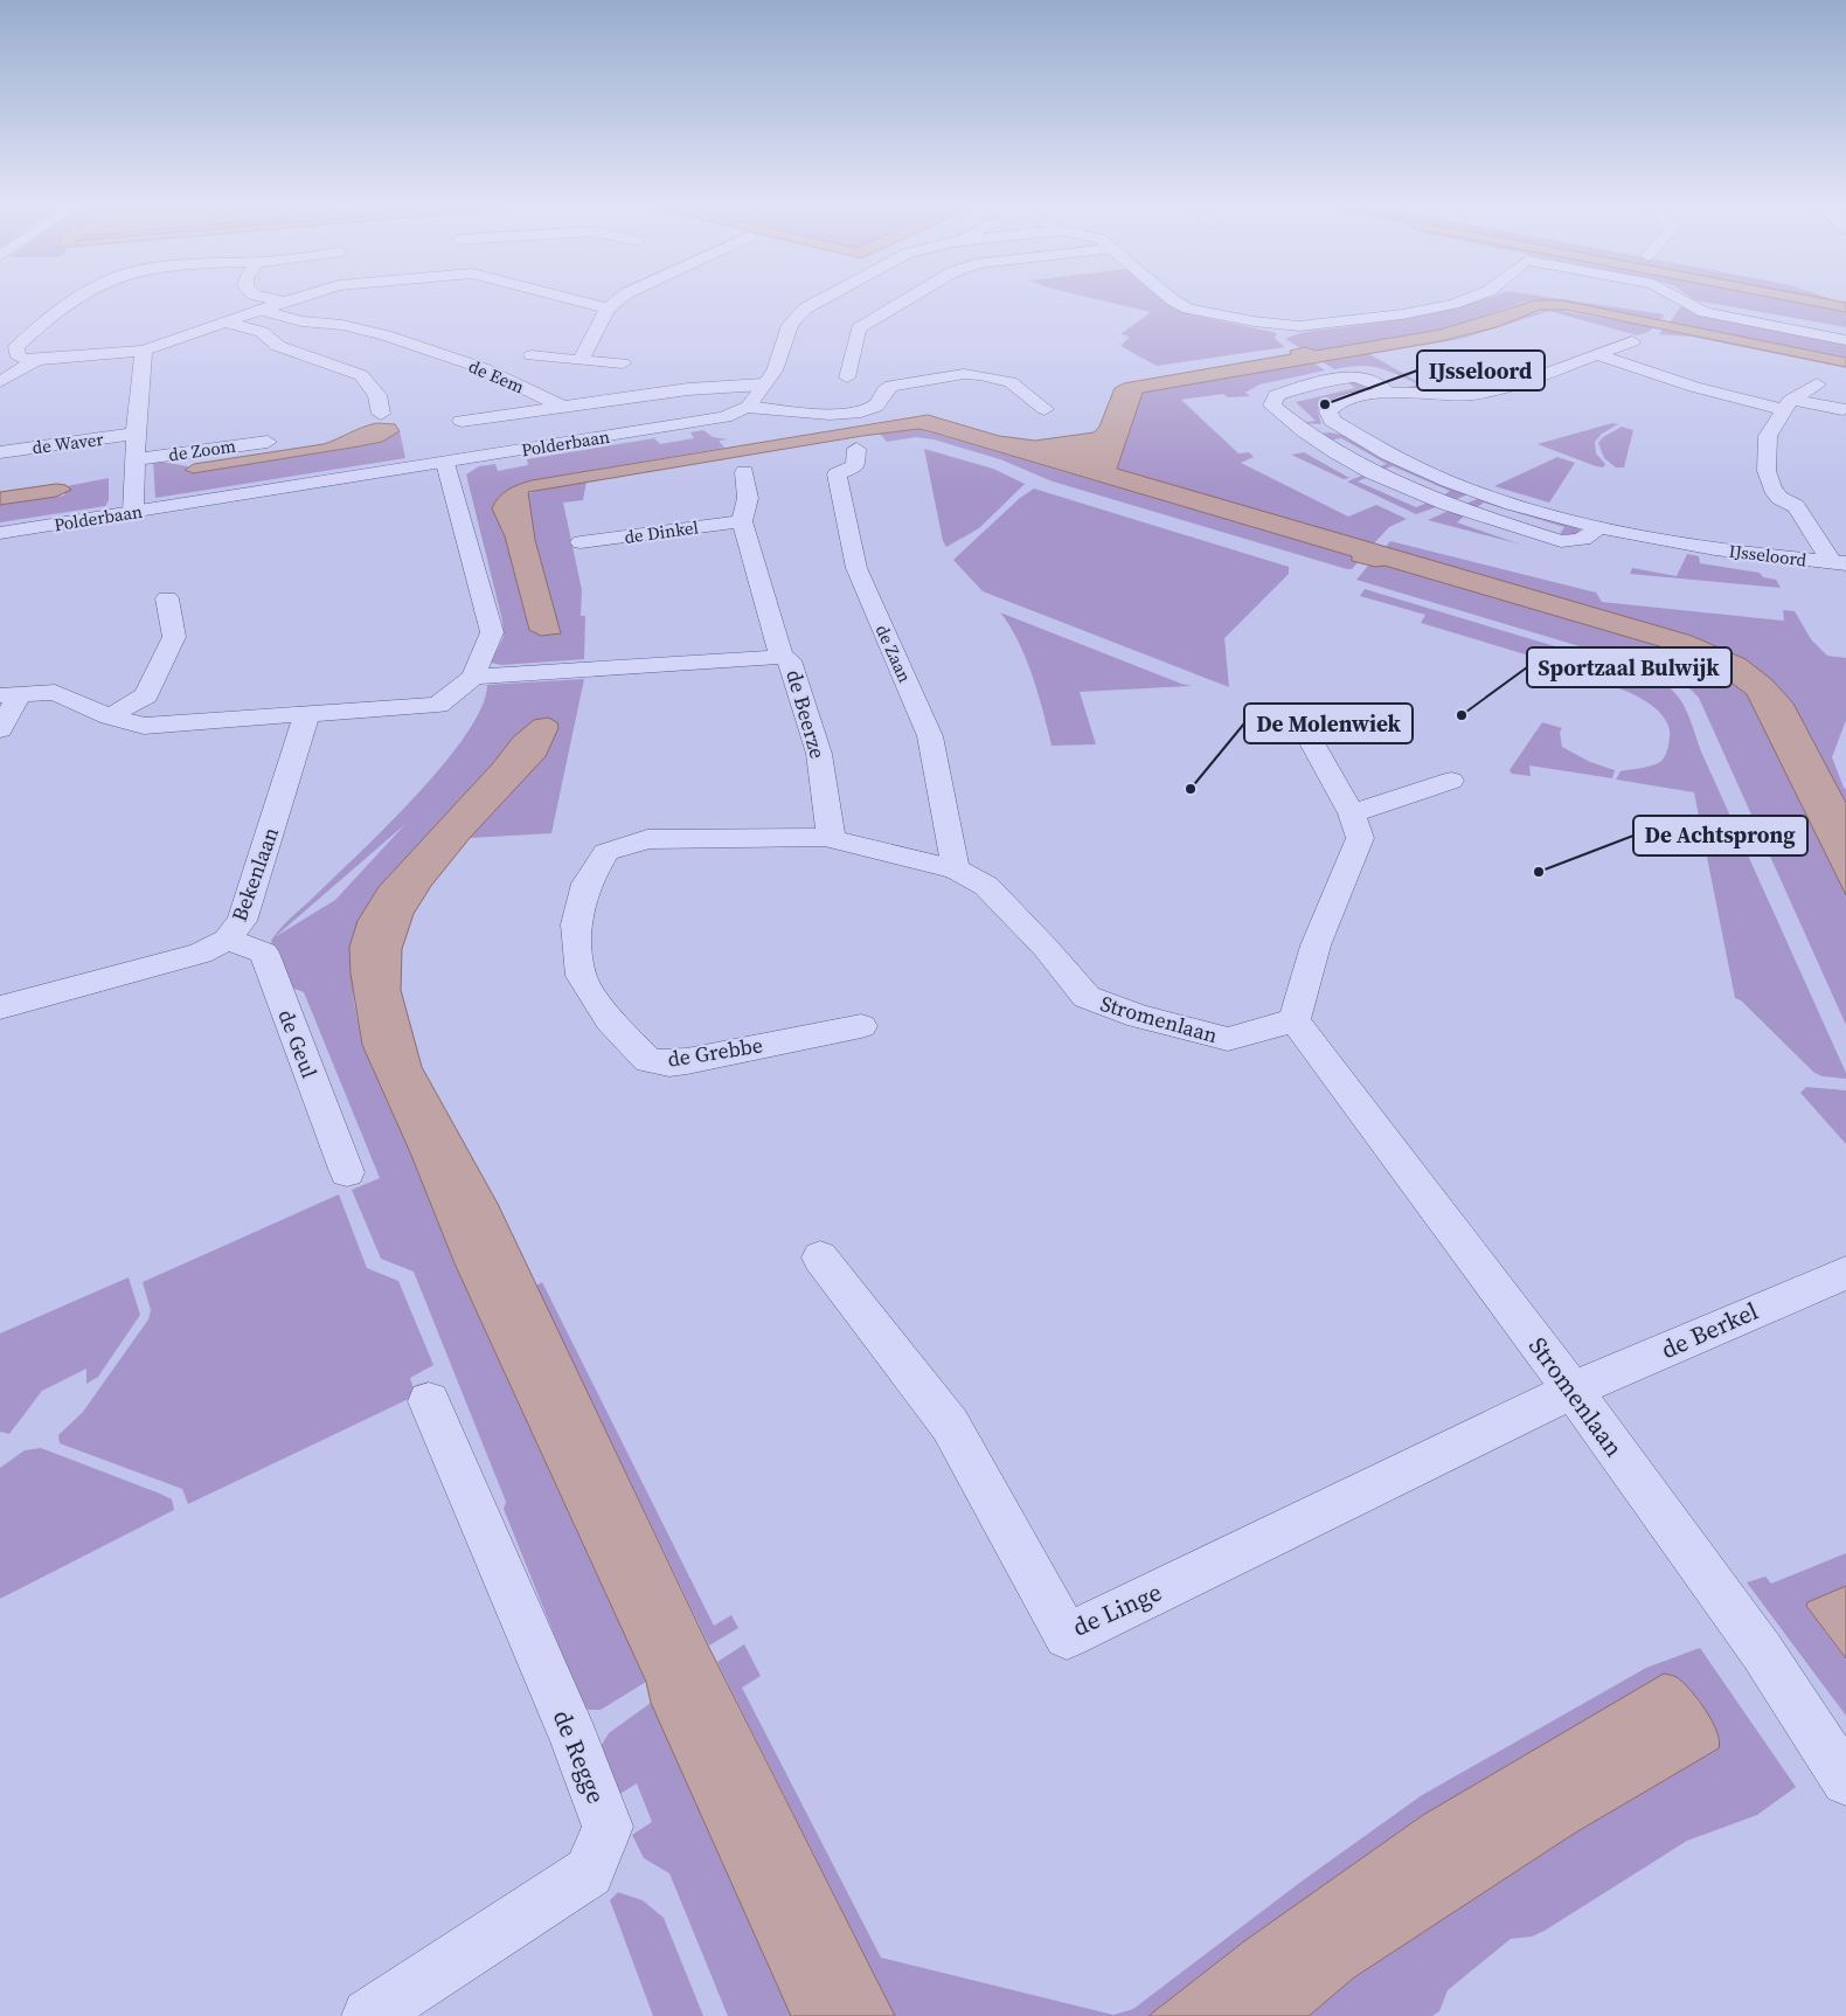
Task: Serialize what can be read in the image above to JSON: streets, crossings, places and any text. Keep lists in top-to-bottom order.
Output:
{
  "streets": {
    "street": [
      "de Eem",
      "de Waver",
      "Polderbaan",
      "de Zoom",
      "de Dinkel",
      "IJsseloord",
      "de Zaan",
      "de Beerze",
      "Bekenlaan",
      "Stromenlaan",
      "de Geul",
      "de Grebbe",
      "de Berkel",
      "de Linge",
      "de Regge"
    ]
  },
  "crossings": [
    ["de Zaan", "Stromenlaan"],
    ["de Beerze", "de Grebbe"],
    ["Bekenlaan", "de Geul"],
    ["Stromenlaan", "de Berkel"],
    ["Stromenlaan", "de Linge"],
    ["de Berkel", "de Linge"]
  ],
  "places": [
    "IJsseloord",
    "Sportzaal Bulwijk",
    "De Molenwiek",
    "De Achtsprong"
  ]
}
